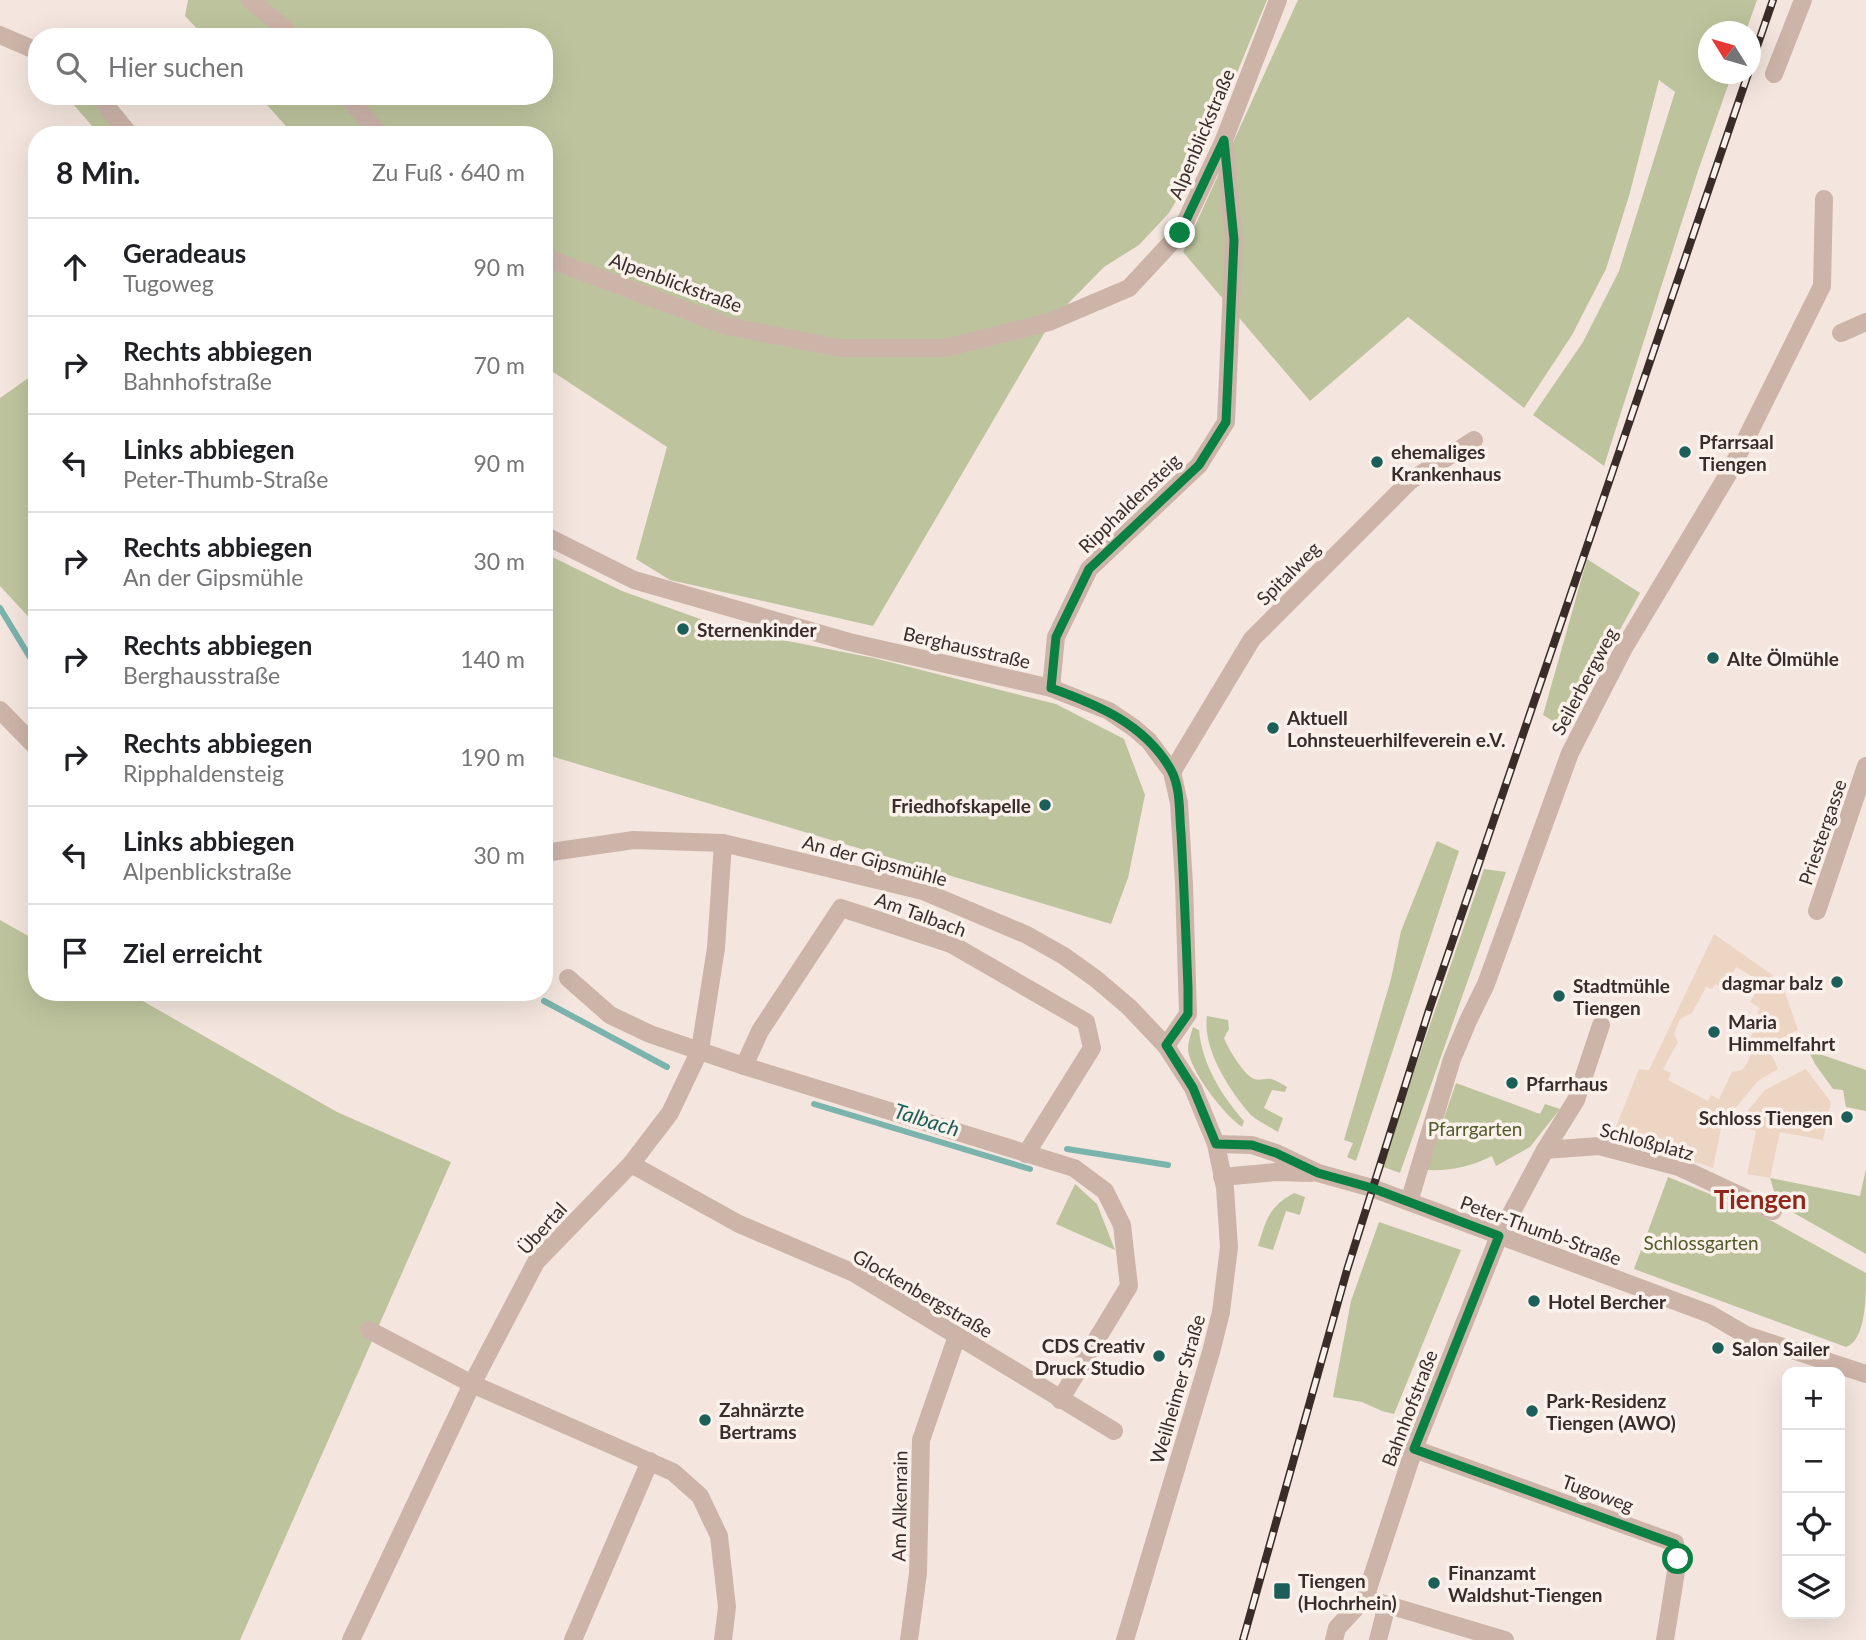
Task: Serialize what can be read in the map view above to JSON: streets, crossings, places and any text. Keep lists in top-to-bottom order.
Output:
{
  "streets": {
    "street": [
      "Alpenblickstraße",
      "Ripphaldensteig",
      "Spitalweg",
      "Berghausstraße",
      "Seilerbergweg",
      "Priestergasse",
      "An der Gipsmühle",
      "Am Talbach",
      "Schloßplatz",
      "Übertal",
      "Peter-Thumb-Straße",
      "Glockenbergstraße",
      "Weilheimer Straße",
      "Bahnhofstraße",
      "Tugoweg",
      "Am Alkenrain"
    ]
  },
  "crossings": [
    ["Alpenblickstraße", "Ripphaldensteig"],
    ["Ripphaldensteig", "Berghausstraße"],
    ["Spitalweg", "Berghausstraße"],
    ["Berghausstraße", "An der Gipsmühle"],
    ["Seilerbergweg", "Peter-Thumb-Straße"],
    ["An der Gipsmühle", "Übertal"],
    ["An der Gipsmühle", "Peter-Thumb-Straße"],
    ["An der Gipsmühle", "Weilheimer Straße"],
    ["Schloßplatz", "Bahnhofstraße"],
    ["Übertal", "Glockenbergstraße"],
    ["Peter-Thumb-Straße", "Weilheimer Straße"],
    ["Peter-Thumb-Straße", "Bahnhofstraße"],
    ["Glockenbergstraße", "Am Alkenrain"],
    ["Bahnhofstraße", "Tugoweg"]
  ],
  "districts": ["Tiengen"],
  "water": ["Talbach"],
  "parks": ["Pfarrgarten", "Schlossgarten"],
  "places": {
    "other": [
      "Pfarrsaal Tiengen",
      "ehemaliges Krankenhaus",
      "Sternenkinder",
      "Alte Ölmühle",
      "Aktuell Lohnsteuerhilfeverein e.V.",
      "Friedhofskapelle",
      "dagmar balz",
      "Stadtmühle Tiengen",
      "Maria Himmelfahrt",
      "Pfarrhaus",
      "Schloss Tiengen",
      "Hotel Bercher",
      "Salon Sailer",
      "CDS Creativ Druck Studio",
      "Park-Residenz Tiengen (AWO)",
      "Zahnärzte Bertrams",
      "Finanzamt Waldshut-Tiengen"
    ],
    "transit": ["Tiengen (Hochrhein)"]
  },
  "north": "top left",
  "page": {
    "search": "Hier suchen",
    "heading": ["8 Min.", "Zu Fuß · 640 m"],
    "list": [
      ["Geradeaus", "Tugoweg", "90 m"],
      ["Rechts abbiegen", "Bahnhofstraße", "70 m"],
      ["Links abbiegen", "Peter-Thumb-Straße", "90 m"],
      ["Rechts abbiegen", "An der Gipsmühle", "30 m"],
      ["Rechts abbiegen", "Berghausstraße", "140 m"],
      ["Rechts abbiegen", "Ripphaldensteig", "190 m"],
      ["Links abbiegen", "Alpenblickstraße", "30 m"],
      "Ziel erreicht"
    ],
    "map_buttons": ["+", "−"]
  }
}
